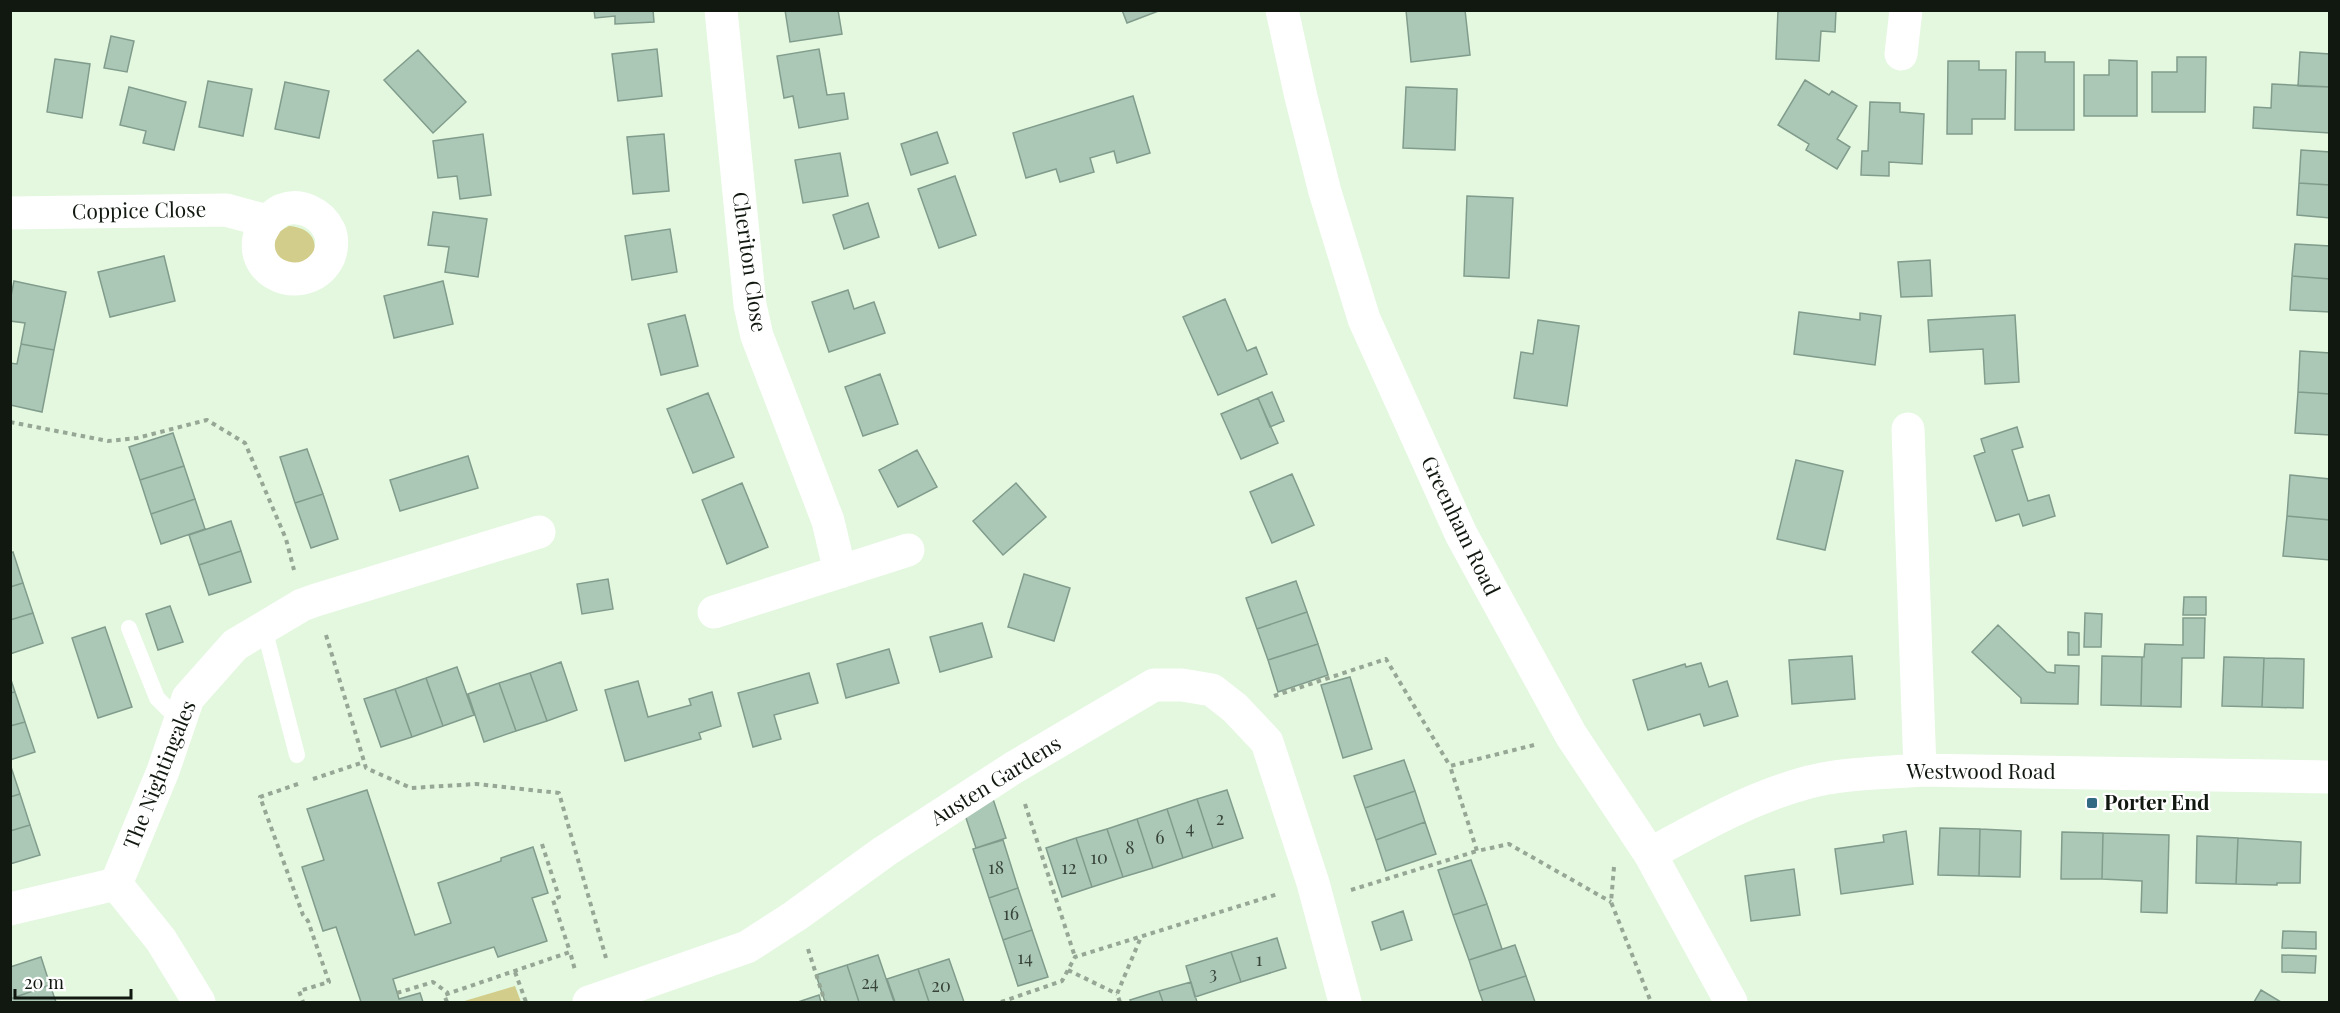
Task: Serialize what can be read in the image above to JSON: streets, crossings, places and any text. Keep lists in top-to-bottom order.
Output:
{
  "streets": {
    "street": [
      "Coppice Close",
      "Cheriton Close",
      "Greenham Road",
      "Westwood Road",
      "The Nightingales",
      "Austen Gardens"
    ]
  },
  "crossings": [
    ["Greenham Road", "Westwood Road"]
  ],
  "places": {
    "transit": ["Porter End"]
  },
  "house_numbers": [
    "2",
    "4",
    "6",
    "8",
    "10",
    "18",
    "12",
    "16",
    "14",
    "1",
    "3",
    "24",
    "20"
  ],
  "scale_bar": "20 m"
}
